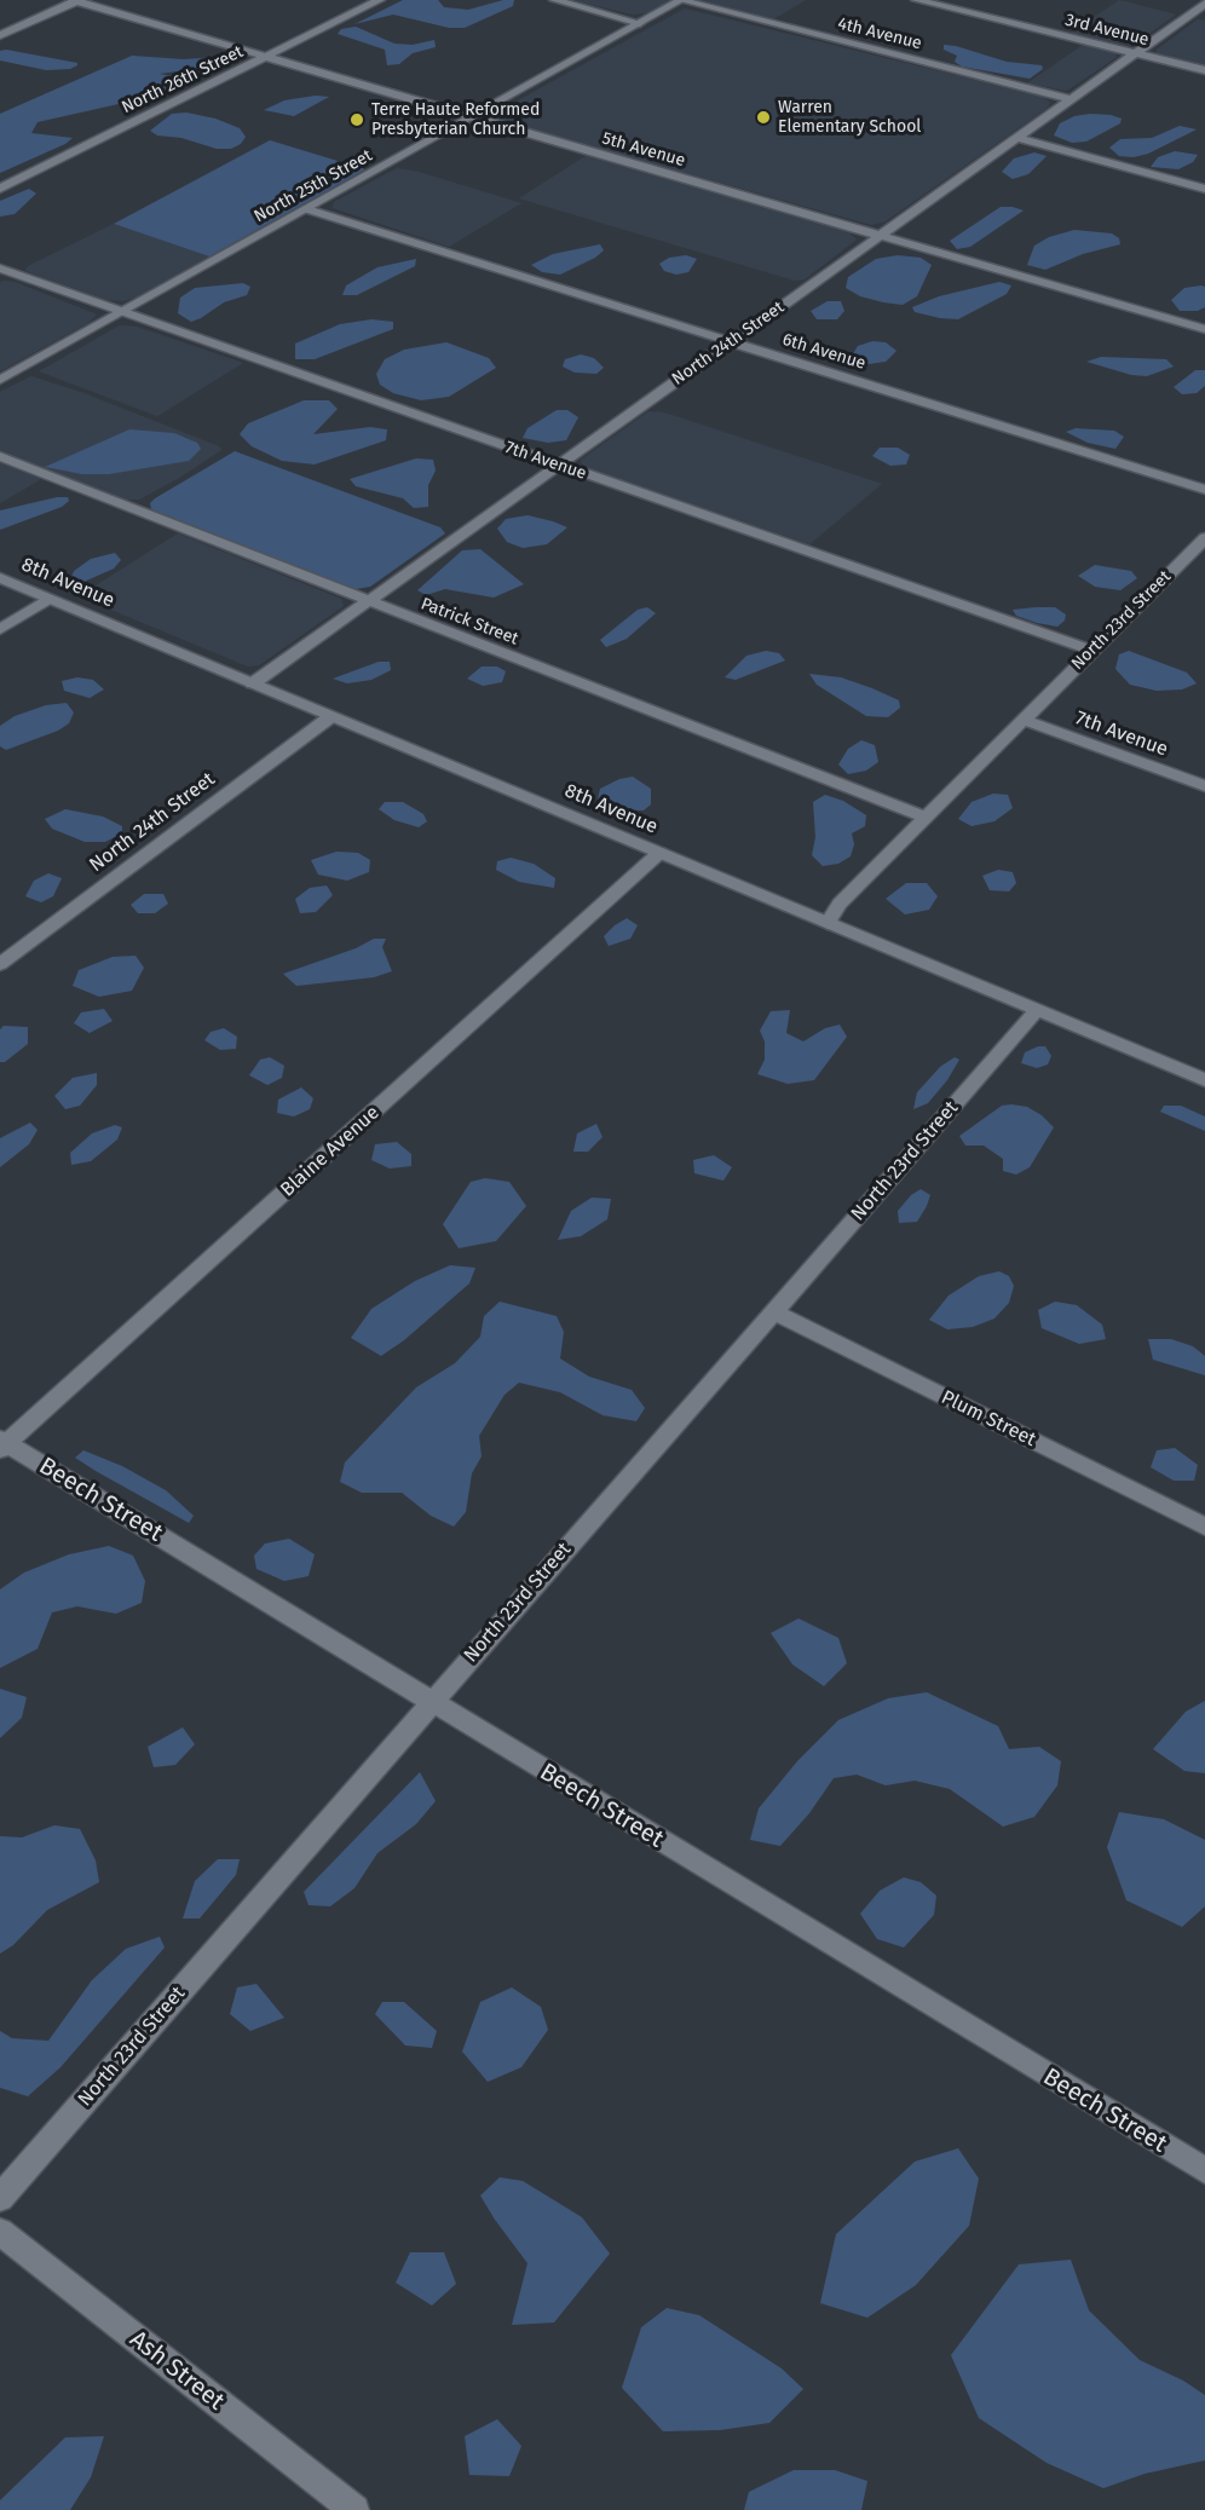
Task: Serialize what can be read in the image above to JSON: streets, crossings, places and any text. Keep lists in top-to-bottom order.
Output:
{
  "streets": {
    "street": [
      "3rd Avenue",
      "4th Avenue",
      "North 26th Street",
      "5th Avenue",
      "North 25th Street",
      "North 24th Street",
      "6th Avenue",
      "7th Avenue",
      "8th Avenue",
      "North 23rd Street",
      "Patrick Street",
      "Blaine Avenue",
      "Plum Street",
      "Beech Street",
      "Ash Street"
    ]
  },
  "crossings": [
    ["3rd Avenue", "North 24th Street"],
    ["4th Avenue", "North 25th Street"],
    ["4th Avenue", "North 24th Street"],
    ["North 26th Street", "5th Avenue"],
    ["5th Avenue", "North 25th Street"],
    ["5th Avenue", "North 24th Street"],
    ["North 25th Street", "6th Avenue"],
    ["North 25th Street", "7th Avenue"],
    ["North 24th Street", "6th Avenue"],
    ["North 24th Street", "7th Avenue"],
    ["North 24th Street", "8th Avenue"],
    ["North 24th Street", "Patrick Street"],
    ["7th Avenue", "North 23rd Street"],
    ["8th Avenue", "North 23rd Street"],
    ["8th Avenue", "Blaine Avenue"],
    ["North 23rd Street", "Patrick Street"],
    ["North 23rd Street", "Plum Street"],
    ["North 23rd Street", "Beech Street"],
    ["Blaine Avenue", "Beech Street"]
  ],
  "places": ["Warren Elementary School", "Terre Haute Reformed Presbyterian Church"]
}
